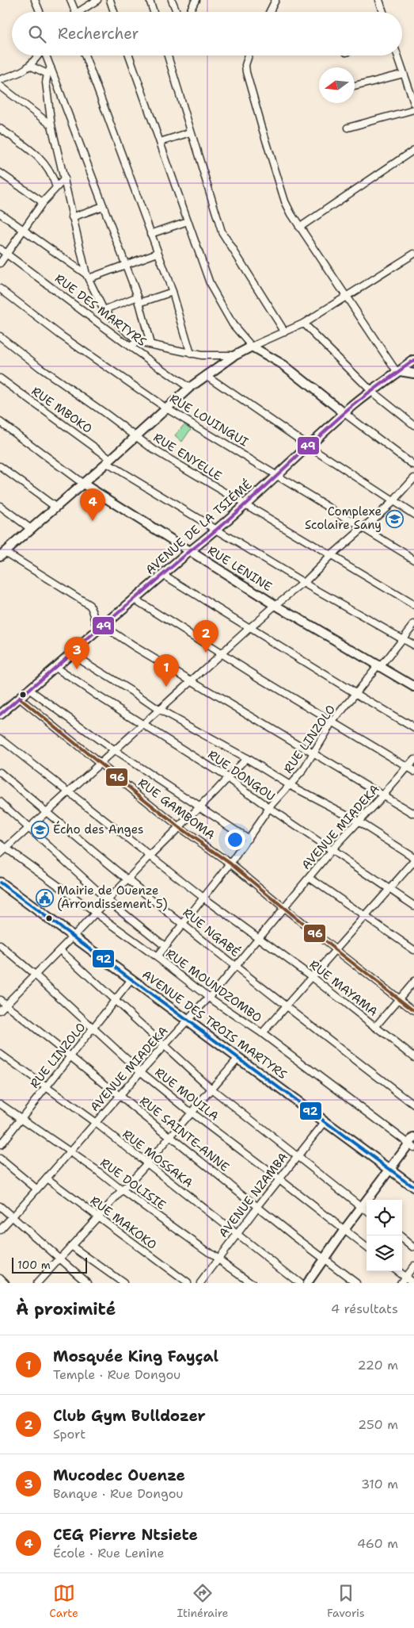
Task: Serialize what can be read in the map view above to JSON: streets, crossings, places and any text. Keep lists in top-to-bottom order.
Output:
{
  "streets": {
    "main road": ["AVENUE DES TROIS MARTYRS"],
    "street": [
      "RUE DES MARTYRS",
      "RUE MBOKO",
      "RUE LOUINGUI",
      "RUE ENYELLE",
      "AVENUE DE LA TSIÉMÉ",
      "RUE LENINE",
      "RUE LINZOLO",
      "RUE DONGOU",
      "RUE GAMBOMA",
      "AVENUE MIADEKA",
      "RUE NGABÉ",
      "RUE MOUNDZOMBO",
      "RUE MAYAMA",
      "RUE MOUILA",
      "RUE SAINTE-ANNE",
      "RUE MOSSAKA",
      "RUE DOLISIE",
      "AVENUE NZAMBA",
      "RUE MAKOKO"
    ]
  },
  "crossings": [
    ["RUE MBOKO", "AVENUE DE LA TSIÉMÉ"],
    ["RUE MBOKO", "RUE LINZOLO"],
    ["RUE LOUINGUI", "AVENUE DE LA TSIÉMÉ"],
    ["RUE ENYELLE", "AVENUE DE LA TSIÉMÉ"],
    ["AVENUE DE LA TSIÉMÉ", "RUE LENINE"],
    ["AVENUE DE LA TSIÉMÉ", "RUE DONGOU"],
    ["AVENUE DE LA TSIÉMÉ", "RUE GAMBOMA"],
    ["RUE LENINE", "RUE LINZOLO"],
    ["RUE LINZOLO", "RUE DONGOU"],
    ["RUE LINZOLO", "RUE GAMBOMA"],
    ["RUE LINZOLO", "RUE NGABÉ"],
    ["RUE LINZOLO", "RUE MOUNDZOMBO"],
    ["RUE LINZOLO", "RUE MAYAMA"],
    ["RUE LINZOLO", "AVENUE DES TROIS MARTYRS"],
    ["RUE LINZOLO", "RUE MOUILA"],
    ["RUE LINZOLO", "RUE SAINTE-ANNE"],
    ["RUE LINZOLO", "RUE MOSSAKA"],
    ["RUE LINZOLO", "RUE DOLISIE"],
    ["RUE DONGOU", "AVENUE MIADEKA"],
    ["RUE GAMBOMA", "AVENUE MIADEKA"],
    ["AVENUE MIADEKA", "RUE NGABÉ"],
    ["AVENUE MIADEKA", "RUE MOUNDZOMBO"],
    ["AVENUE MIADEKA", "RUE MAYAMA"],
    ["AVENUE MIADEKA", "AVENUE DES TROIS MARTYRS"],
    ["AVENUE MIADEKA", "RUE MOUILA"],
    ["AVENUE MIADEKA", "RUE SAINTE-ANNE"],
    ["AVENUE MIADEKA", "RUE MOSSAKA"],
    ["AVENUE MIADEKA", "RUE DOLISIE"],
    ["AVENUE MIADEKA", "RUE MAKOKO"],
    ["AVENUE DES TROIS MARTYRS", "AVENUE NZAMBA"],
    ["RUE MOUILA", "AVENUE NZAMBA"],
    ["RUE SAINTE-ANNE", "AVENUE NZAMBA"],
    ["RUE MOSSAKA", "AVENUE NZAMBA"],
    ["RUE DOLISIE", "AVENUE NZAMBA"]
  ],
  "places": {
    "school or university": ["Complexe Scolaire Sany", "Écho des Anges"],
    "public building": ["Mairie de Ouenze (Arrondissement 5)"]
  },
  "lines": ["transit line 49", "transit line 96", "transit line 92"],
  "scale_bar": "100 m",
  "north": "left",
  "page": {
    "search": "Rechercher",
    "pins": [
      "4",
      "2",
      "3",
      "1"
    ],
    "scale": "100 m",
    "heading": ["À proximité", "4 résultats"],
    "list": [
      {
        "mark": "1",
        "name": "Mosquée King Fayçal",
        "note": "Temple · Rue Dongou",
        "value": "220 m"
      },
      {
        "mark": "2",
        "name": "Club Gym Bulldozer",
        "note": "Sport",
        "value": "250 m"
      },
      {
        "mark": "3",
        "name": "Mucodec Ouenze",
        "note": "Banque · Rue Dongou",
        "value": "310 m"
      },
      {
        "mark": "4",
        "name": "CEG Pierre Ntsiete",
        "note": "École · Rue Lenine",
        "value": "460 m"
      }
    ],
    "nav": ["Carte", "Itinéraire", "Favoris"]
  }
}
